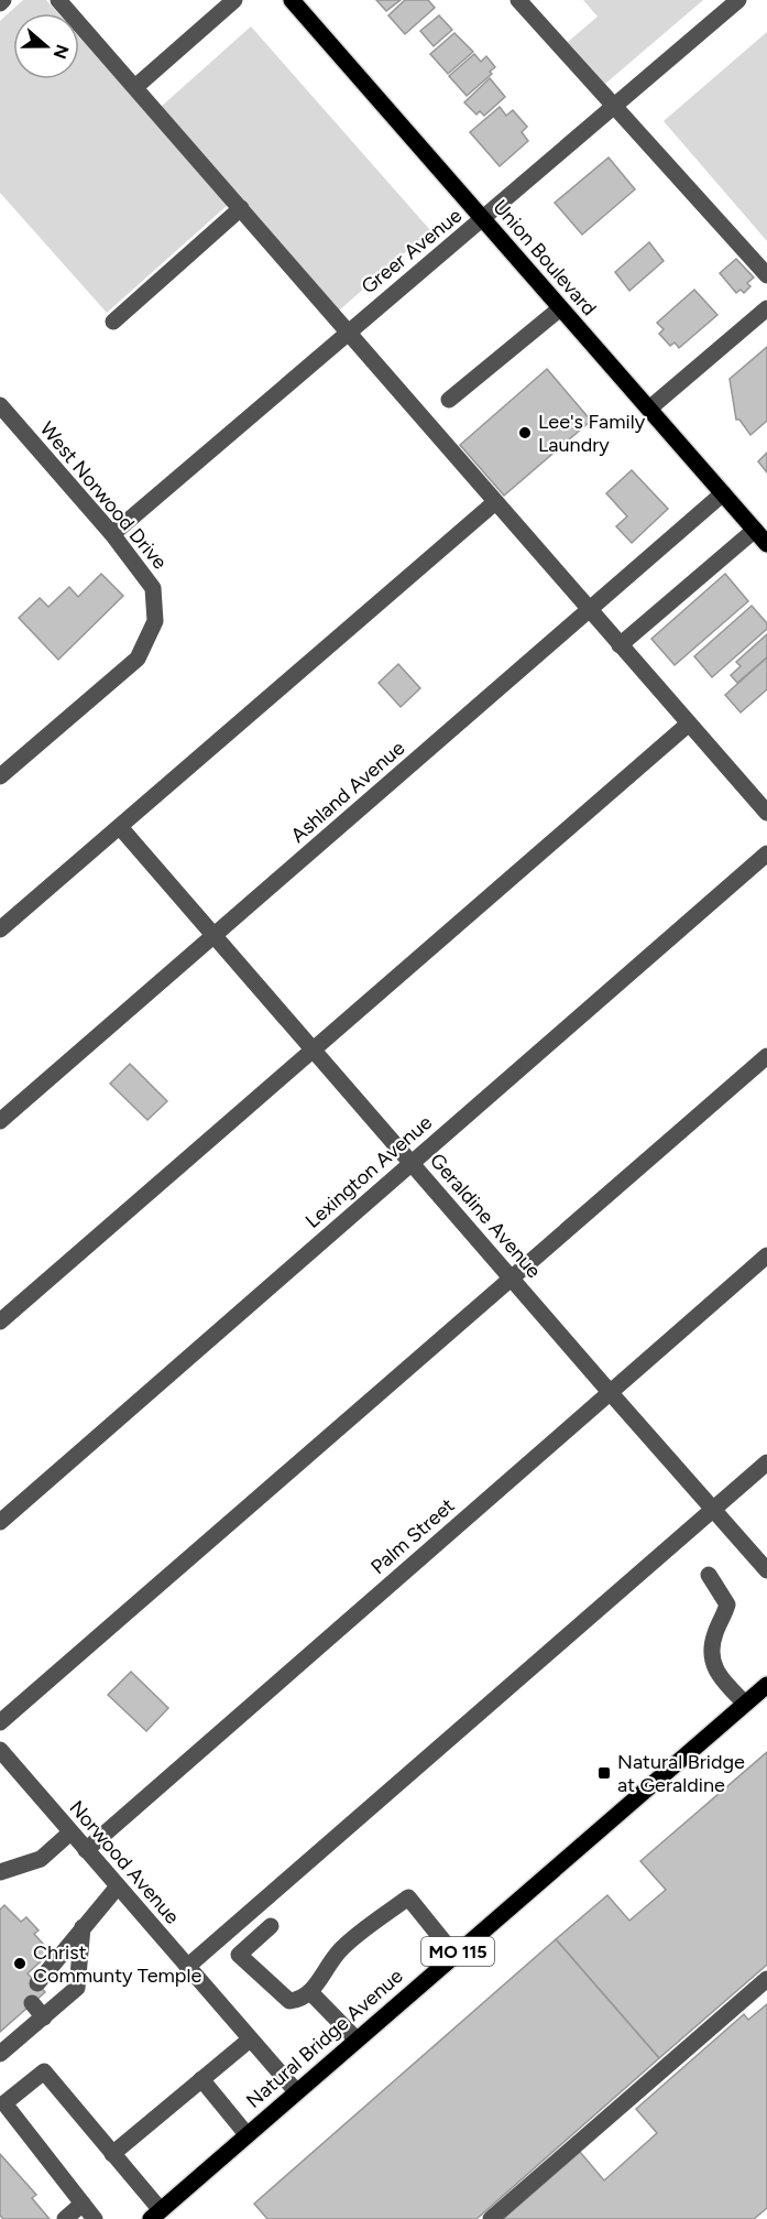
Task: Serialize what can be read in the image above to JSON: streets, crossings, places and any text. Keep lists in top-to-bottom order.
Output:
{
  "streets": {
    "main road": ["Union Boulevard", "MO 115", "Natural Bridge Avenue"],
    "street": [
      "Greer Avenue",
      "West Norwood Drive",
      "Ashland Avenue",
      "Lexington Avenue",
      "Geraldine Avenue",
      "Palm Street",
      "Norwood Avenue"
    ]
  },
  "crossings": [
    ["Greer Avenue", "Union Boulevard"],
    ["Greer Avenue", "West Norwood Drive"],
    ["Union Boulevard", "Ashland Avenue"],
    ["Ashland Avenue", "Geraldine Avenue"],
    ["Lexington Avenue", "Geraldine Avenue"],
    ["Geraldine Avenue", "Palm Street"],
    ["Palm Street", "Norwood Avenue"],
    ["Norwood Avenue", "Natural Bridge Avenue"]
  ],
  "places": {
    "other": ["Lee's Family Laundry", "Christ Communty Temple"],
    "transit": ["Natural Bridge at Geraldine"]
  },
  "north": "right"
}
